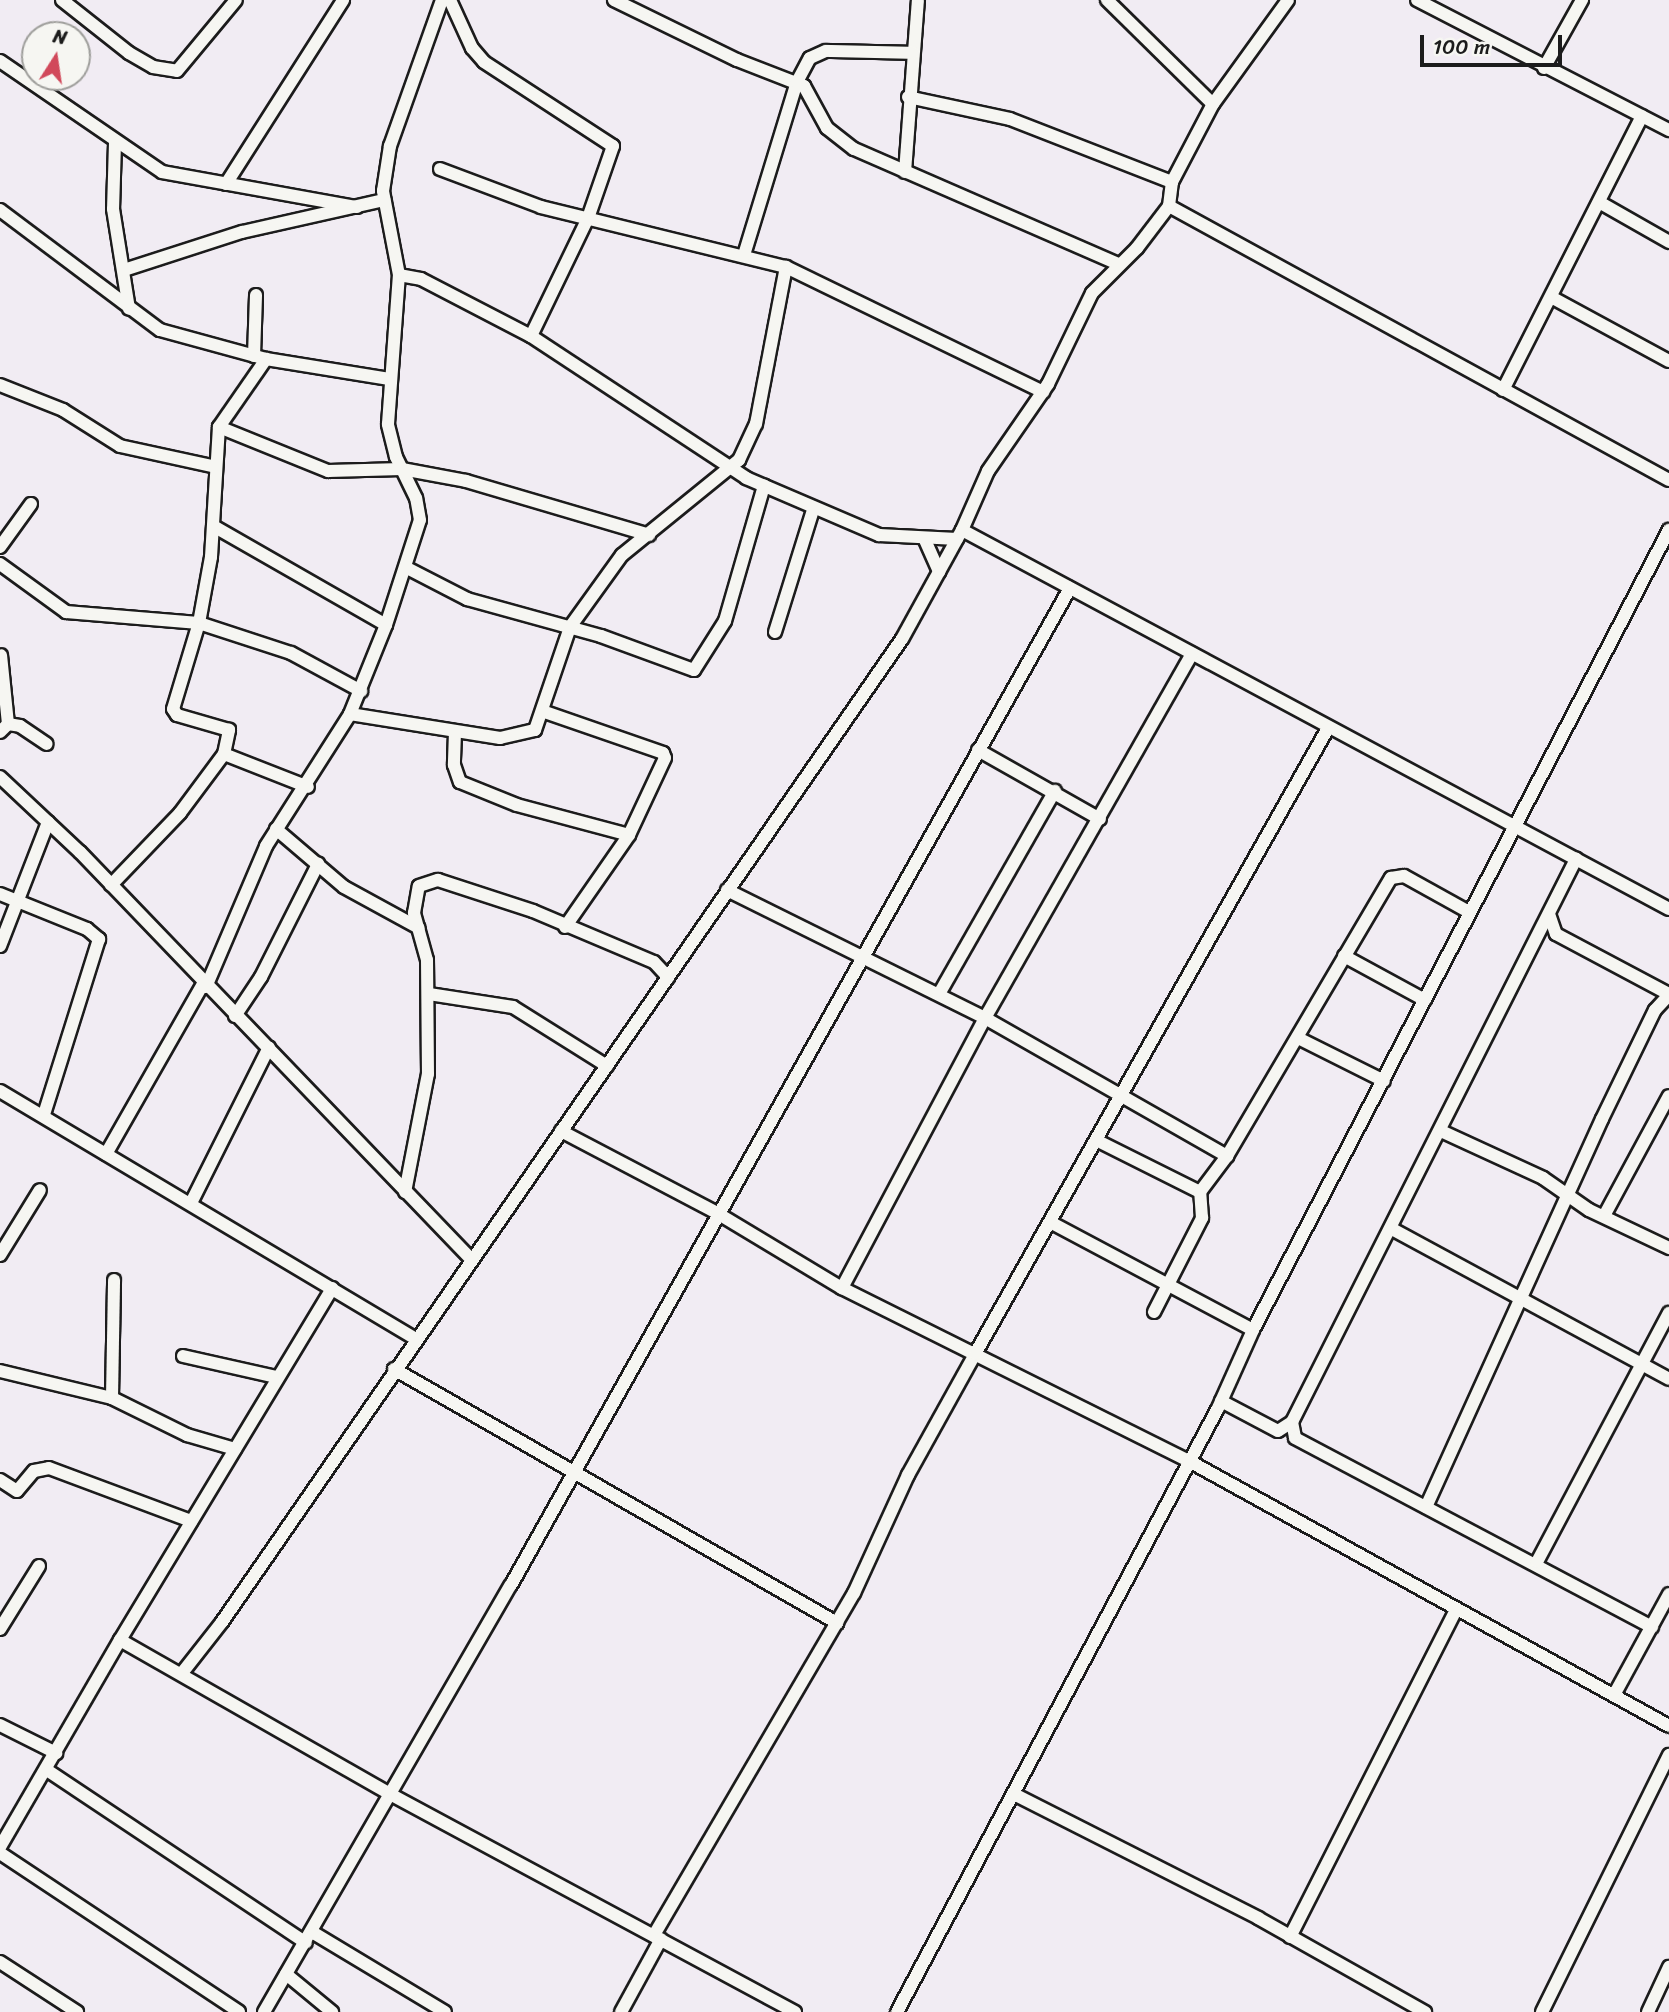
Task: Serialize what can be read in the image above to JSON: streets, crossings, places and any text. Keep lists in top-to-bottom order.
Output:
{
  "scale_bar": "100 m",
  "north": "top"
}
